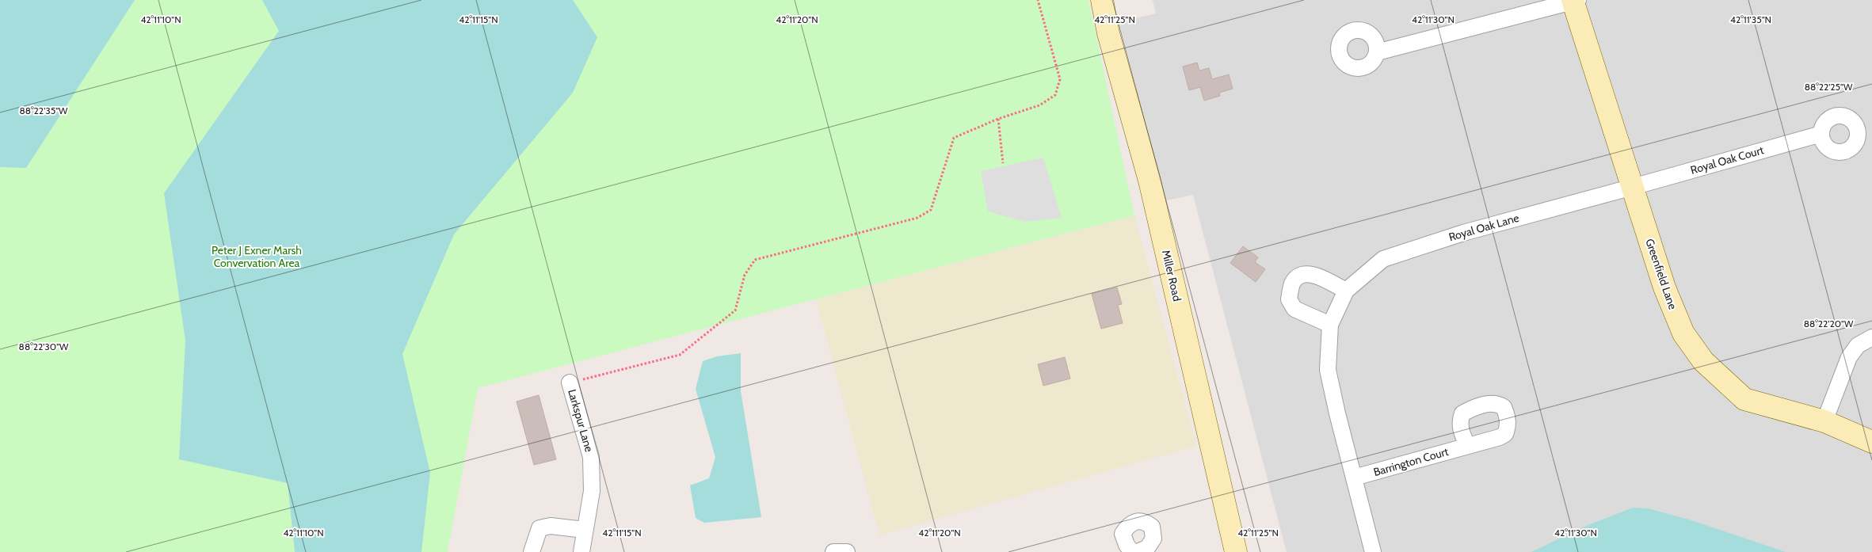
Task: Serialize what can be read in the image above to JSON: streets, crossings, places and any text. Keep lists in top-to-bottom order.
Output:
{
  "streets": {
    "street": [
      "Royal Oak Court",
      "Royal Oak Lane",
      "Greenfield Lane",
      "Miller Road",
      "Larkspur Lane",
      "Barrington Court"
    ]
  },
  "crossings": [
    ["Royal Oak Court", "Royal Oak Lane"],
    ["Royal Oak Court", "Greenfield Lane"],
    ["Royal Oak Lane", "Greenfield Lane"],
    ["Royal Oak Lane", "Barrington Court"]
  ],
  "parks": ["Peter J Exner Marsh Convervation Area"],
  "coordinates": [
    "42°11'10\"N",
    "42°11'15\"N",
    "42°11'20\"N",
    "42°11'25\"N",
    "42°11'30\"N",
    "42°11'35\"N",
    "88°22'25\"W",
    "88°22'35\"W",
    "88°22'20\"W",
    "88°22'30\"W"
  ]
}
